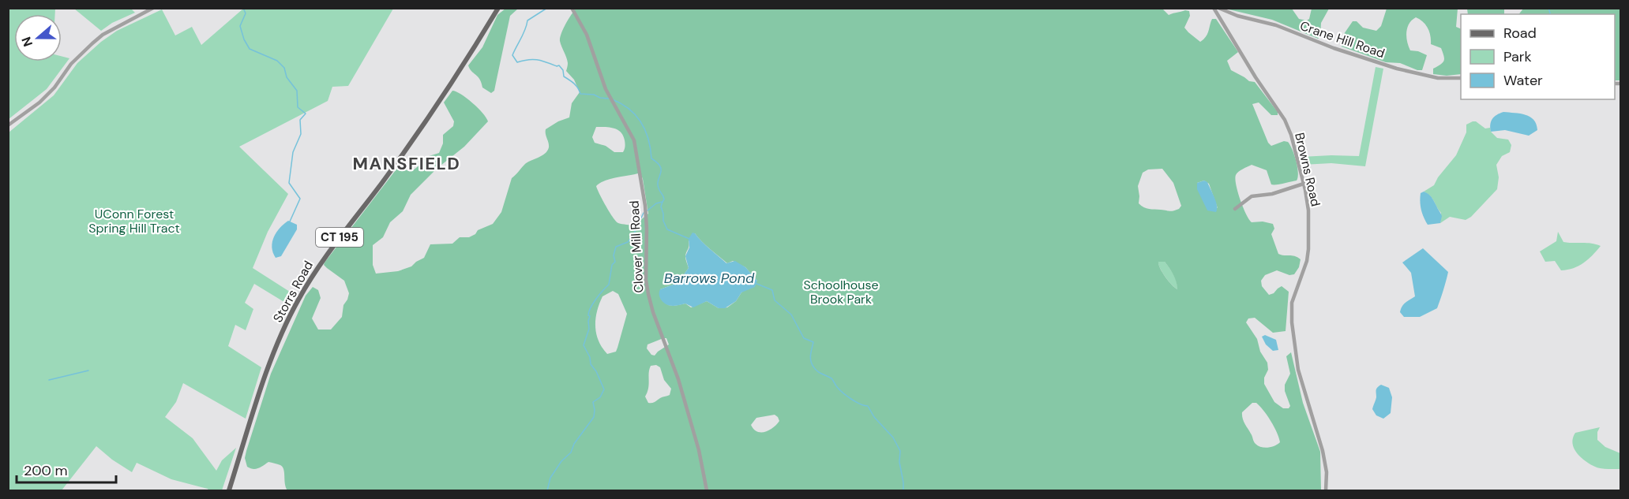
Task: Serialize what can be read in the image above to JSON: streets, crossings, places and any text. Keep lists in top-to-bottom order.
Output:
{
  "streets": {
    "main road": ["CT 195", "Storrs Road"],
    "street": ["Crane Hill Road", "Browns Road", "Clover Mill Road"]
  },
  "districts": ["MANSFIELD"],
  "water": ["Barrows Pond"],
  "parks": ["UConn Forest Spring Hill Tract", "Schoolhouse Brook Park"],
  "legend": ["Road", "Park", "Water"],
  "scale_bar": "200 m",
  "north": "left"
}
